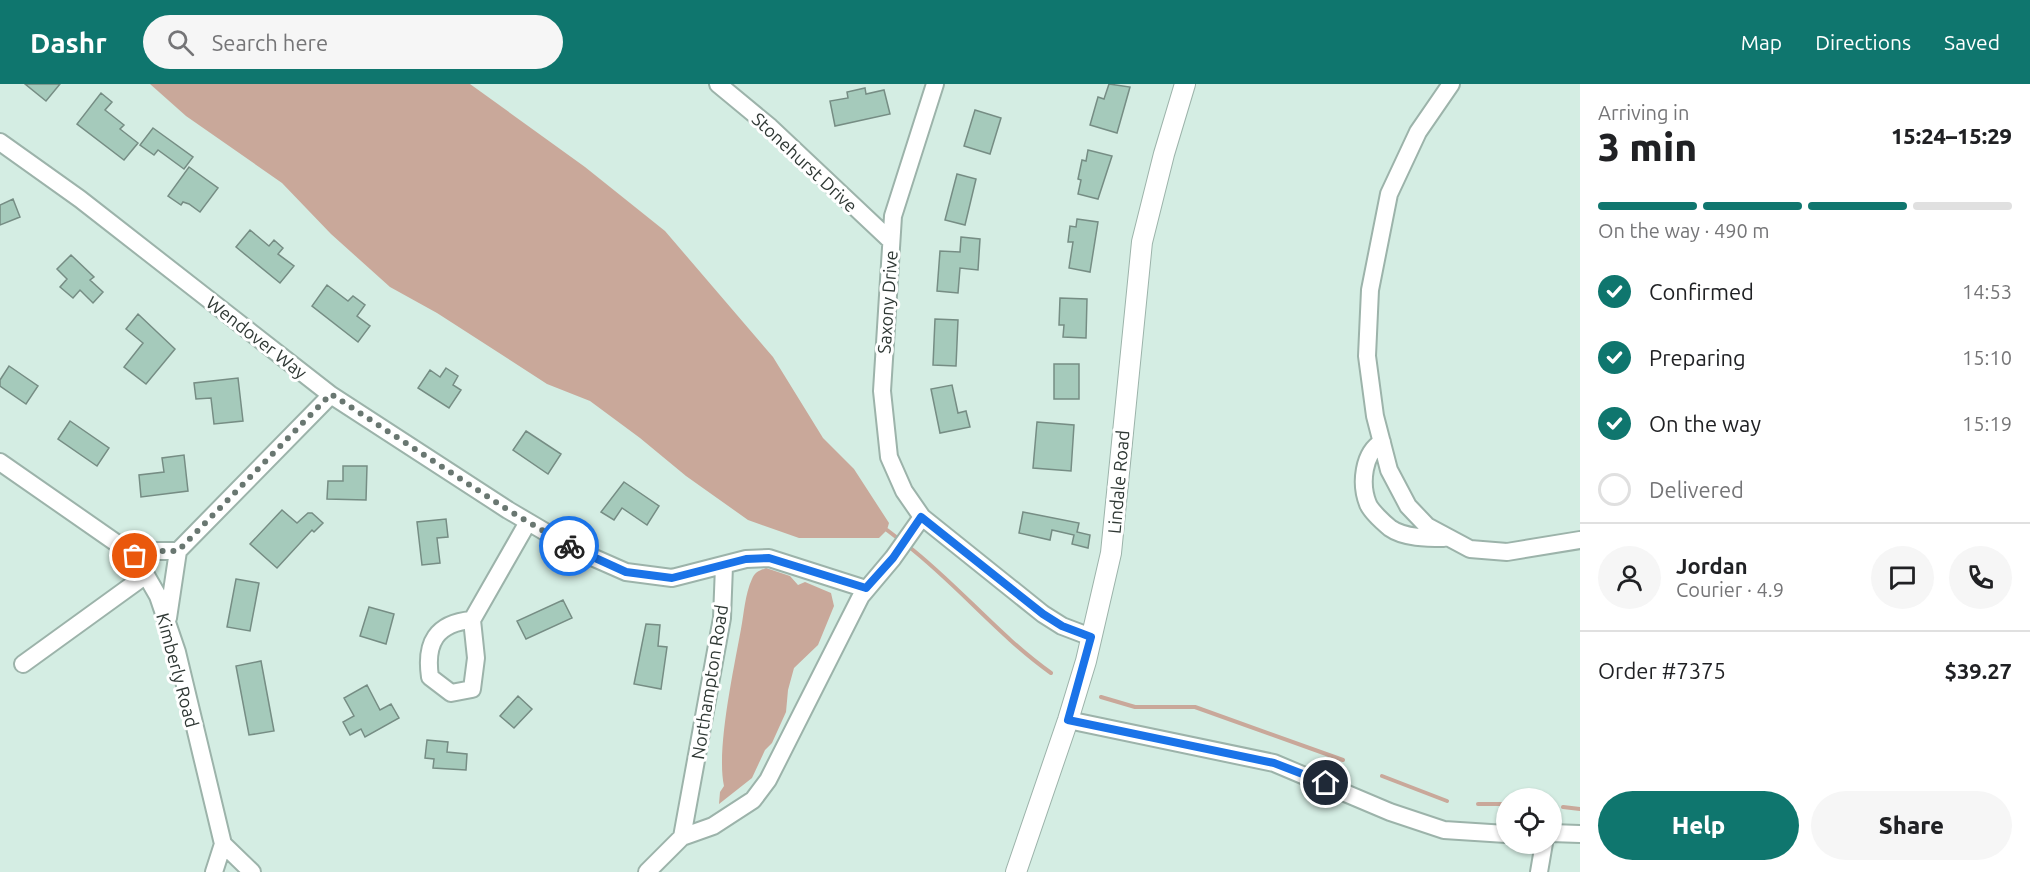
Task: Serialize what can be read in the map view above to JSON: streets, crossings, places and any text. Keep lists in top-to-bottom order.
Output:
{
  "streets": {
    "street": [
      "Stonehurst Drive",
      "Saxony Drive",
      "Wendover Way",
      "Lindale Road",
      "Kimberly Road",
      "Northampton Road"
    ]
  },
  "crossings": [
    ["Stonehurst Drive", "Saxony Drive"],
    ["Wendover Way", "Northampton Road"]
  ],
  "page": {
    "header": "Dashr",
    "search": "Search here",
    "nav": ["Map", "Directions", "Saved"],
    "heading": ["3 min", "Arriving in", "15:24–15:29"],
    "panel": [
      "Jordan",
      "Courier · 4.9",
      "Order #7375",
      "$39.27"
    ],
    "bar": "On the way · 490 m",
    "list": [
      ["Confirmed", "14:53"],
      ["Preparing", "15:10"],
      ["On the way", "15:19"],
      "Delivered"
    ],
    "buttons": ["Help", "Share"]
  }
}
